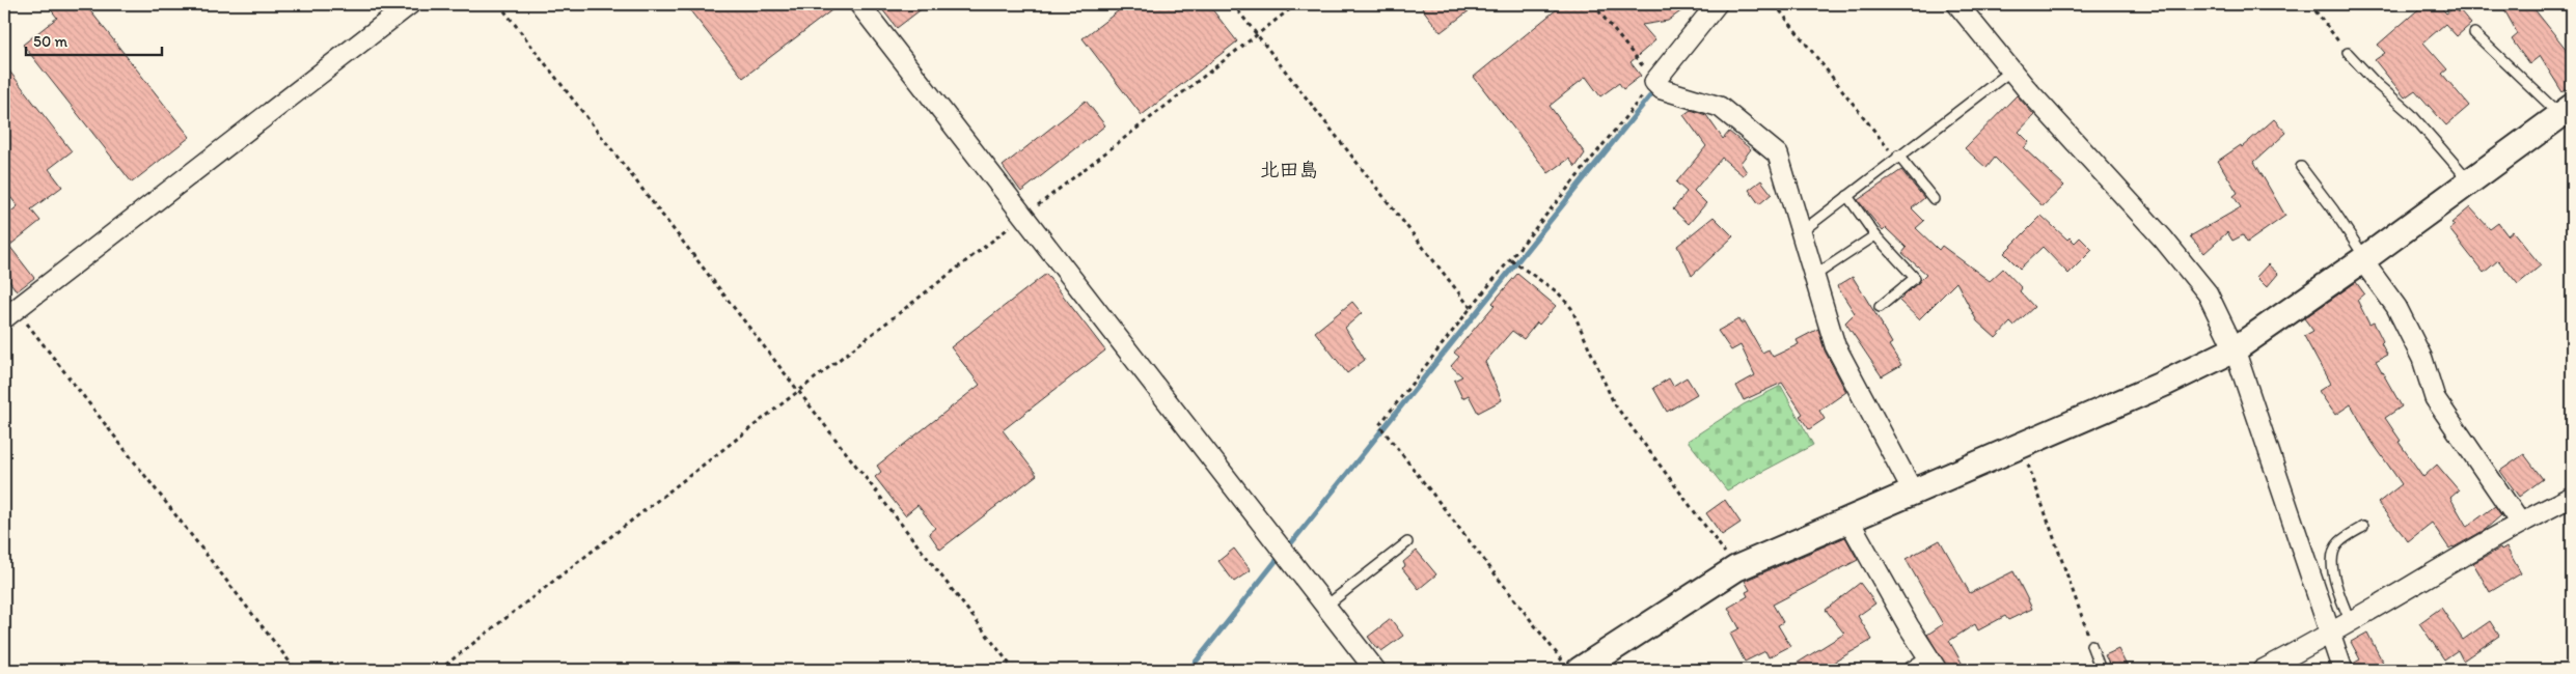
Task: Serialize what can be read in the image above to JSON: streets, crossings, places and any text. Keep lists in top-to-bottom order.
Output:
{
  "districts": ["北田島"],
  "scale_bar": "50 m"
}
